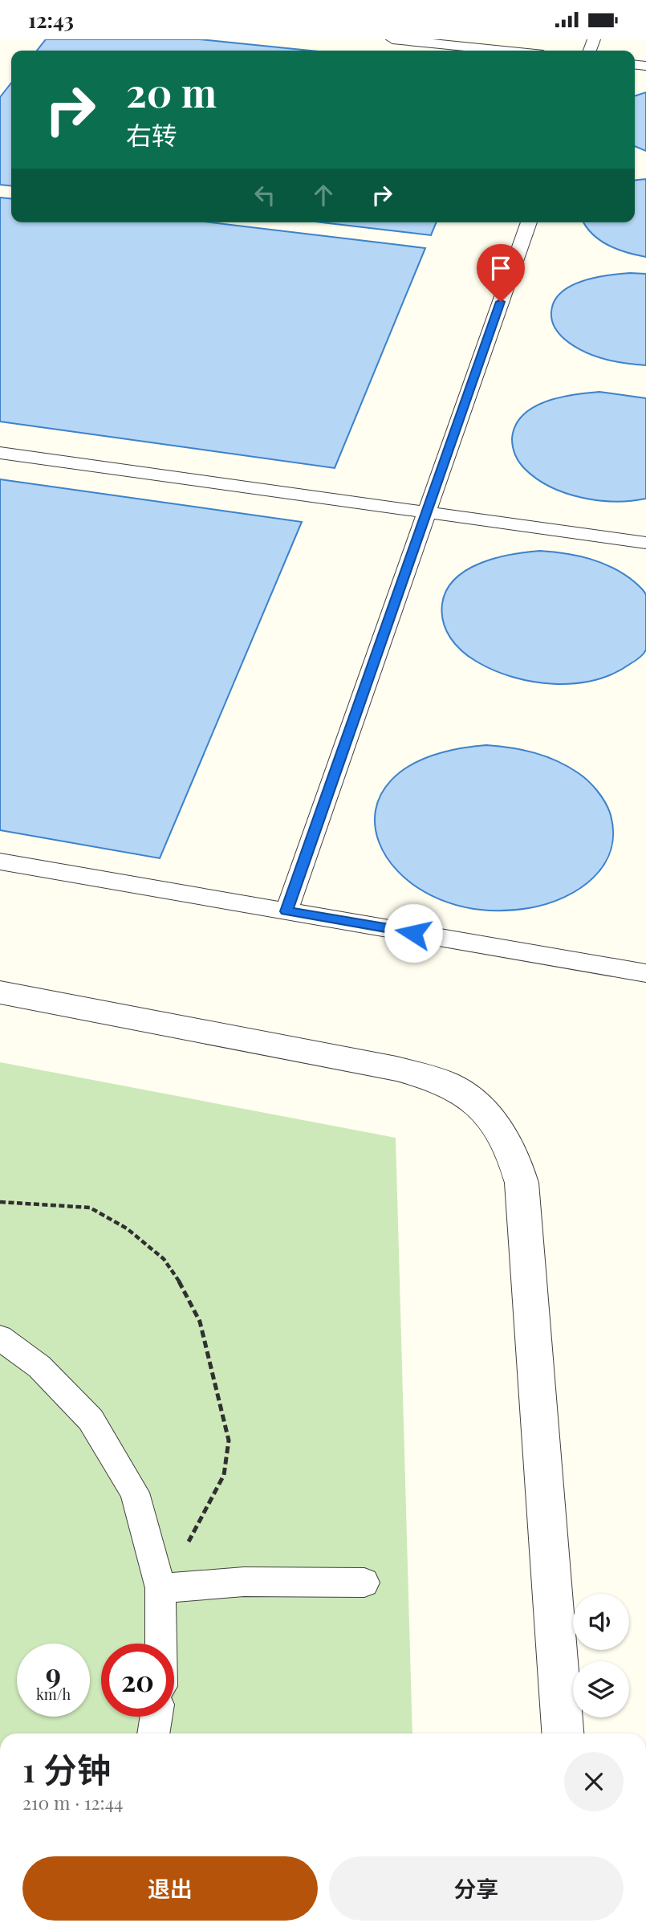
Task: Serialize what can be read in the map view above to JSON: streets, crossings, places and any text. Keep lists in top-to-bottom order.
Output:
{
  "page": {
    "status": "12:43",
    "turn": ["20 m", "右转"],
    "speed": "9 km/h",
    "limit": "20",
    "heading": ["1 分钟", "210 m · 12:44"],
    "buttons": ["退出", "分享"]
  }
}
